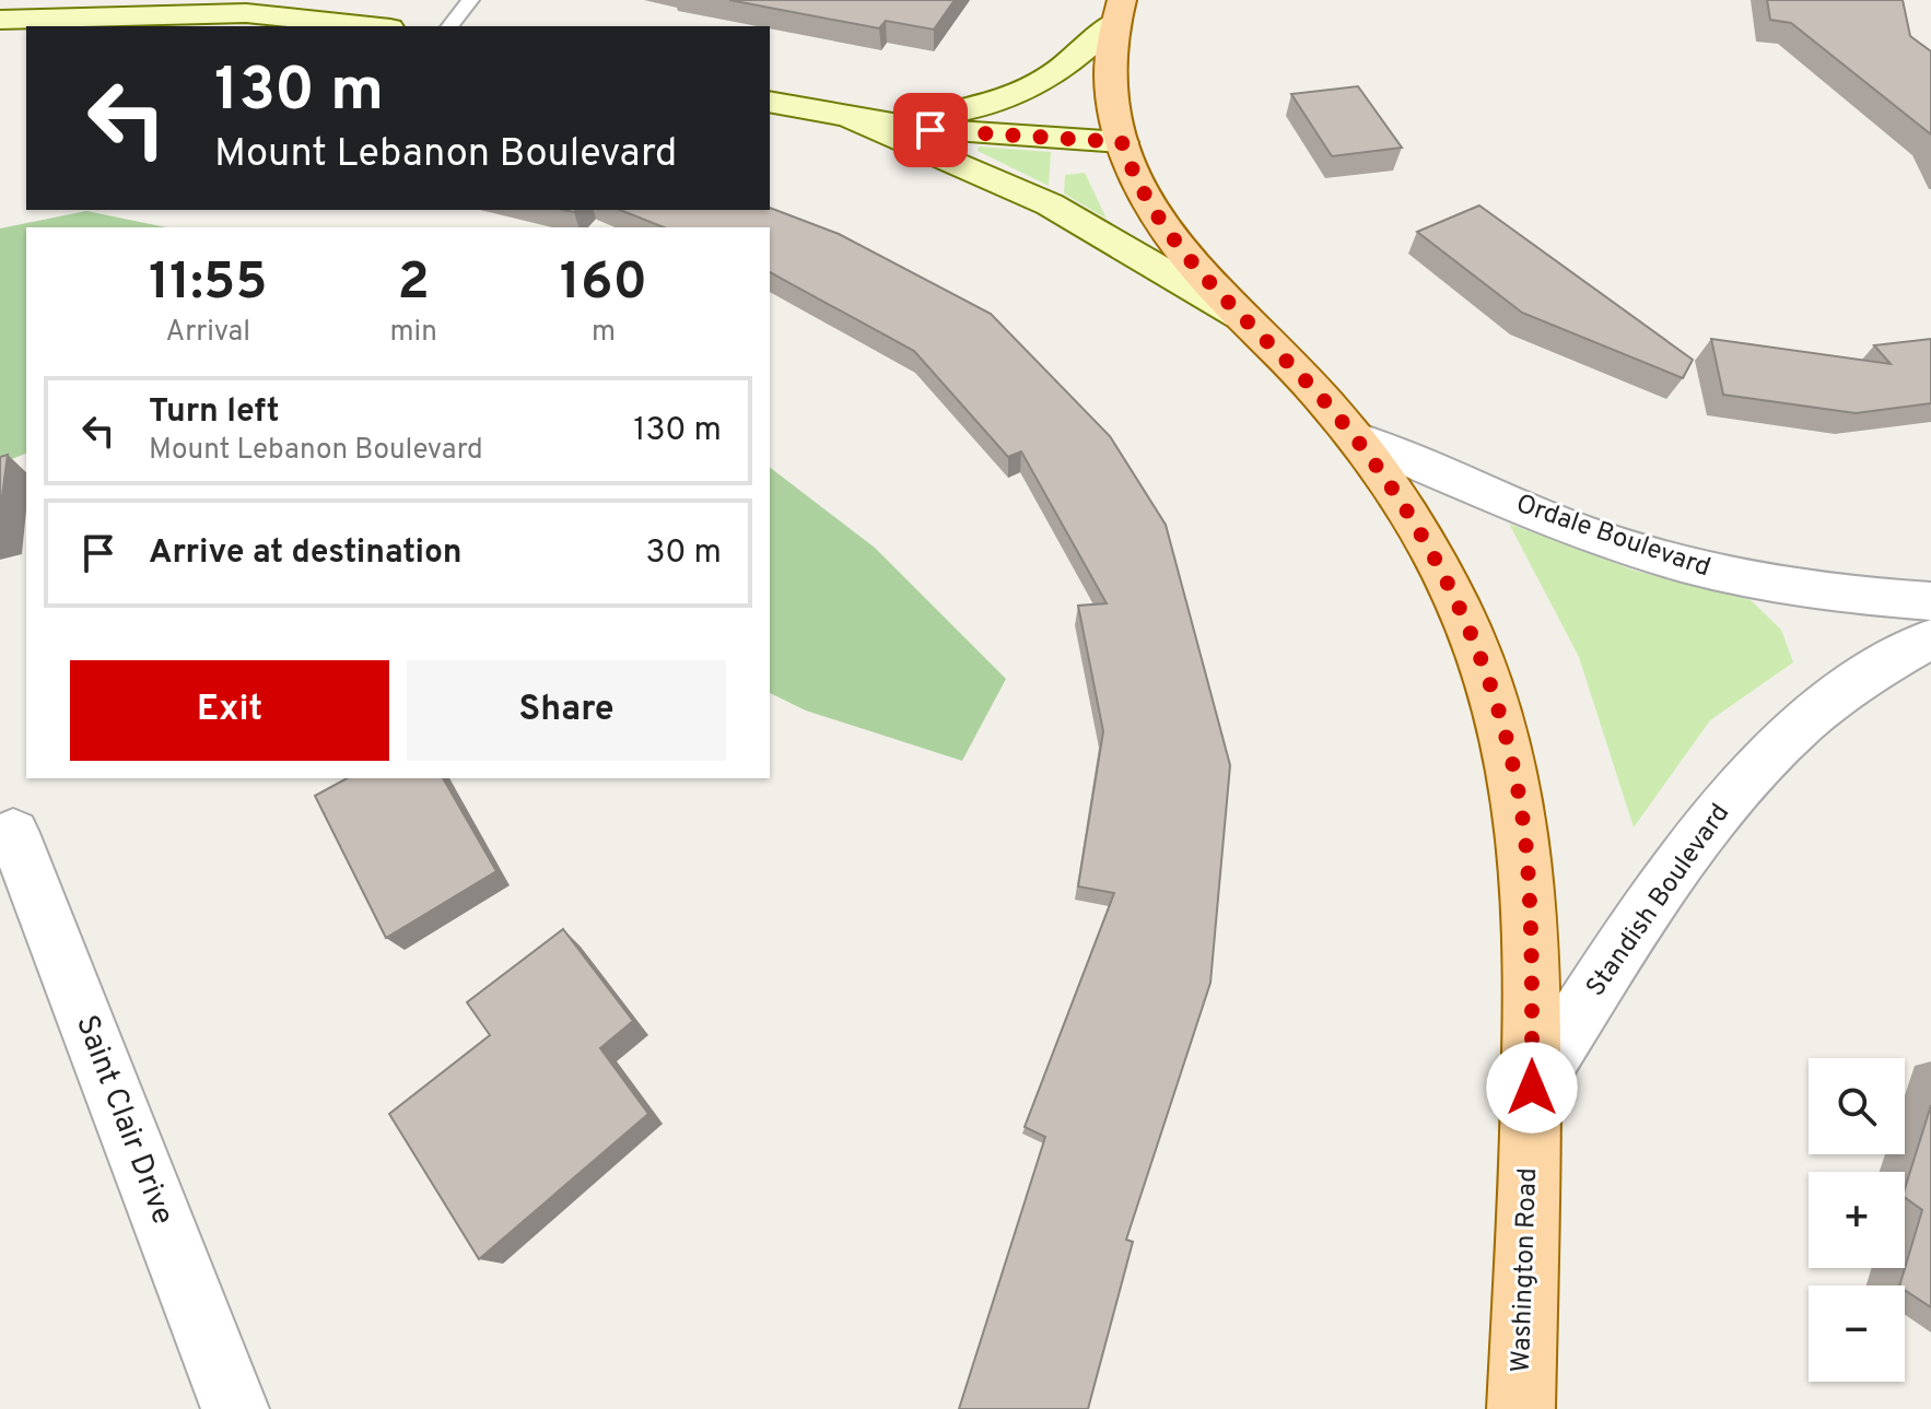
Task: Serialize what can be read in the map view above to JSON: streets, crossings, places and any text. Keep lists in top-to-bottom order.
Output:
{
  "streets": {
    "main road": ["Washington Road"],
    "street": ["Ordale Boulevard", "Standish Boulevard", "Saint Clair Drive"]
  },
  "crossings": [
    ["Ordale Boulevard", "Washington Road"],
    ["Standish Boulevard", "Washington Road"]
  ],
  "page": {
    "turn": ["130 m", "Mount Lebanon Boulevard"],
    "eta": [
      "11:55",
      "Arrival",
      "2",
      "min",
      "160",
      "m"
    ],
    "list": [
      {
        "name": "Turn left",
        "note": "Mount Lebanon Boulevard",
        "value": "130 m"
      },
      {
        "name": "Arrive at destination",
        "value": "30 m"
      }
    ],
    "buttons": ["Exit", "Share"],
    "map_buttons": ["+", "−"]
  }
}
